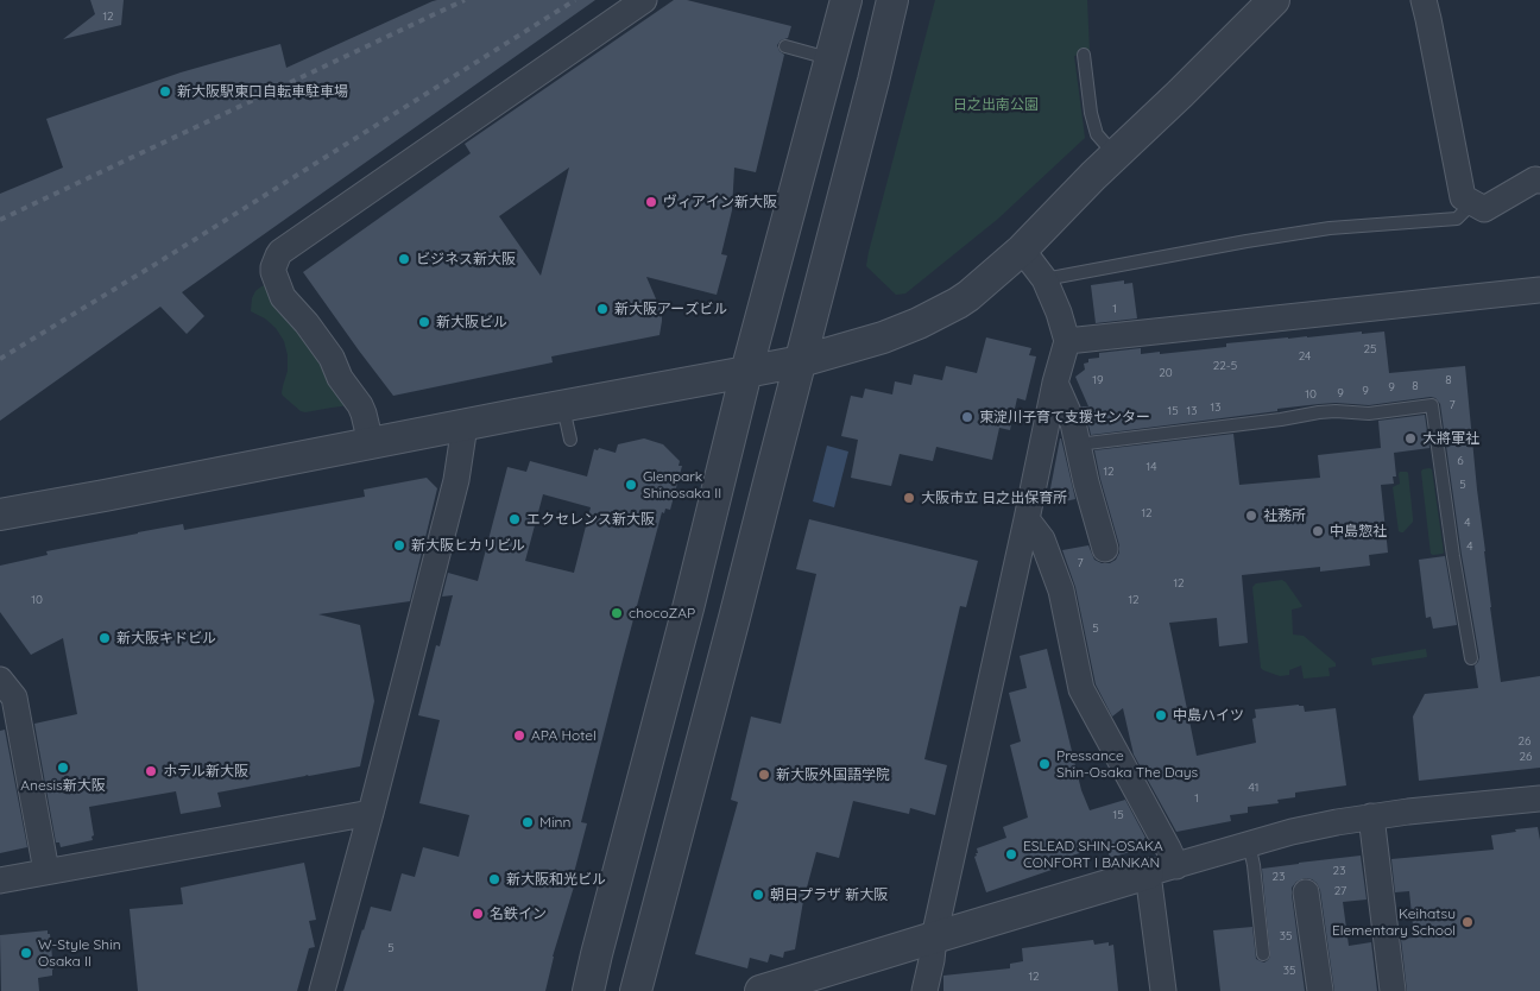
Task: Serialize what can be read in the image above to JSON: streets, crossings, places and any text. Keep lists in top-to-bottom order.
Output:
{
  "parks": ["日之出南公園"],
  "places": [
    "新大阪駅東口自転車駐車場",
    "ヴィアイン新大阪",
    "ビジネス新大阪",
    "新大阪アーズビル",
    "新大阪ビル",
    "東淀川子育て支援センター",
    "大將軍社",
    "Glenpark Shinosaka II",
    "大阪市立 日之出保育所",
    "社務所",
    "エクセレンス新大阪",
    "中島惣社",
    "新大阪ヒカリビル",
    "chocoZAP",
    "新大阪キドビル",
    "中島ハイツ",
    "APA Hotel",
    "Pressance Shin-Osaka The Days",
    "Anesis新大阪",
    "ホテル新大阪",
    "新大阪外国語学院",
    "Minn",
    "ESLEAD SHIN-OSAKA CONFORT I BANKAN",
    "新大阪和光ビル",
    "朝日プラザ 新大阪",
    "名鉄イン",
    "Keihatsu Elementary School",
    "W-Style Shin Osaka II"
  ],
  "house_numbers": [
    "12",
    "1",
    "25",
    "24",
    "22-5",
    "20",
    "19",
    "8",
    "8",
    "9",
    "9",
    "9",
    "10",
    "7",
    "13",
    "15",
    "13",
    "6",
    "14",
    "12",
    "5",
    "12",
    "4",
    "4",
    "7",
    "12",
    "10",
    "12",
    "5",
    "26",
    "26",
    "41",
    "1",
    "15",
    "23",
    "23",
    "27",
    "35",
    "5",
    "35",
    "12"
  ]
}
